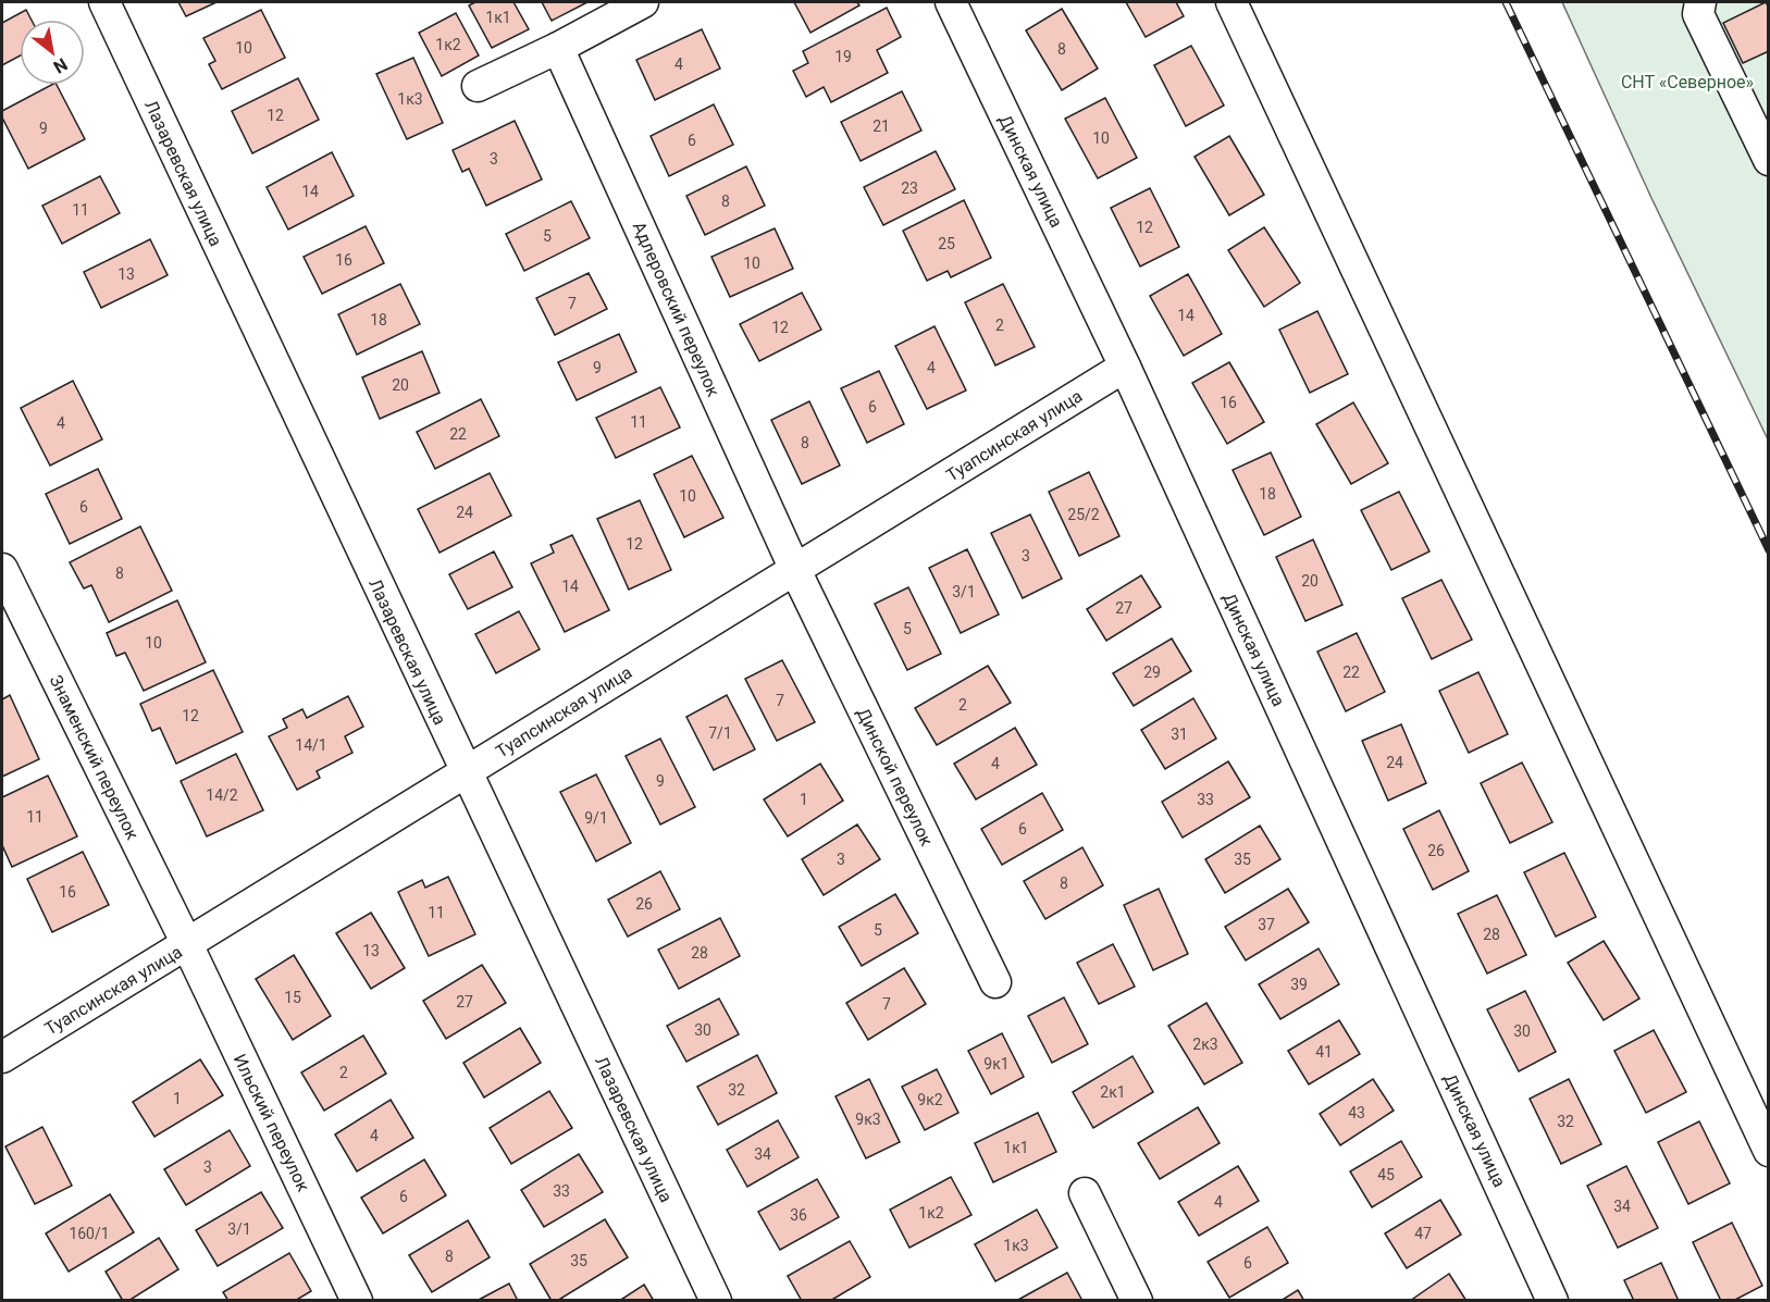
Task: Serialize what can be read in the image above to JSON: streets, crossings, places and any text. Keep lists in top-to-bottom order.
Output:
{
  "streets": {
    "street": [
      "Динская улица",
      "Лазаревская улица",
      "Адлеровский переулок",
      "Туапсинская улица",
      "Знаменский переулок",
      "Динской переулок",
      "Ильский переулок"
    ]
  },
  "crossings": [
    ["Динская улица", "Туапсинская улица"],
    ["Лазаревская улица", "Туапсинская улица"],
    ["Адлеровский переулок", "Туапсинская улица"],
    ["Адлеровский переулок", "Динской переулок"],
    ["Туапсинская улица", "Знаменский переулок"],
    ["Туапсинская улица", "Динской переулок"],
    ["Туапсинская улица", "Ильский переулок"],
    ["Знаменский переулок", "Ильский переулок"]
  ],
  "parks": ["СНТ «Северное»"],
  "house_numbers": [
    "1к1",
    "1к2",
    "10",
    "8",
    "19",
    "4",
    "1к3",
    "12",
    "21",
    "9",
    "10",
    "6",
    "3",
    "23",
    "14",
    "8",
    "11",
    "12",
    "5",
    "25",
    "16",
    "10",
    "13",
    "7",
    "14",
    "18",
    "2",
    "12",
    "9",
    "4",
    "20",
    "16",
    "6",
    "11",
    "4",
    "22",
    "8",
    "18",
    "10",
    "6",
    "24",
    "25/2",
    "12",
    "3",
    "8",
    "20",
    "14",
    "3/1",
    "27",
    "5",
    "10",
    "29",
    "22",
    "7",
    "2",
    "12",
    "7/1",
    "31",
    "14/1",
    "24",
    "4",
    "9",
    "14/2",
    "1",
    "33",
    "11",
    "9/1",
    "6",
    "26",
    "3",
    "35",
    "8",
    "16",
    "26",
    "11",
    "37",
    "5",
    "28",
    "13",
    "28",
    "39",
    "15",
    "27",
    "7",
    "30",
    "30",
    "2к3",
    "41",
    "9к1",
    "2",
    "32",
    "2к1",
    "1",
    "9к2",
    "43",
    "9к3",
    "32",
    "4",
    "1к1",
    "34",
    "3",
    "45",
    "33",
    "6",
    "4",
    "34",
    "1к2",
    "36",
    "3/1",
    "160/1",
    "47",
    "1к3",
    "8",
    "35",
    "6"
  ],
  "north": "bottom right"
}
